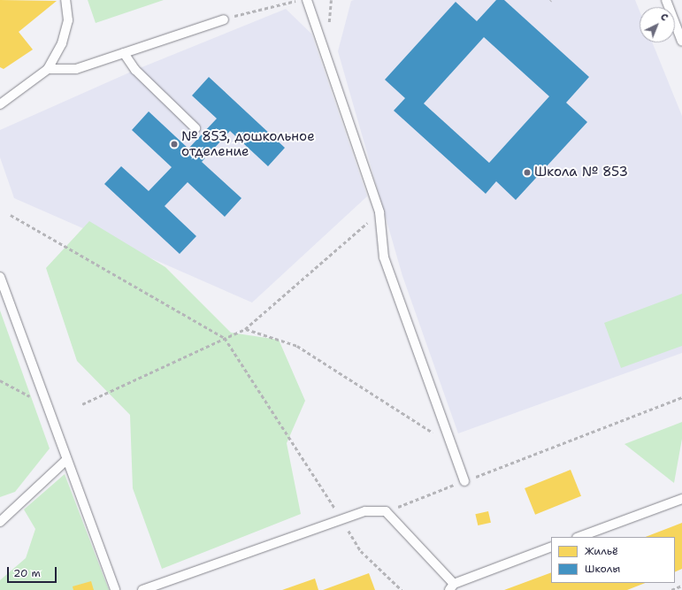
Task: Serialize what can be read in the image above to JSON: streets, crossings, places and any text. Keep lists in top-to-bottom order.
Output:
{
  "places": ["№ 853, дошкольное отделение", "Школа № 853"],
  "legend": ["Жильё", "Школы"],
  "scale_bar": "20 m",
  "north": "top right"
}
